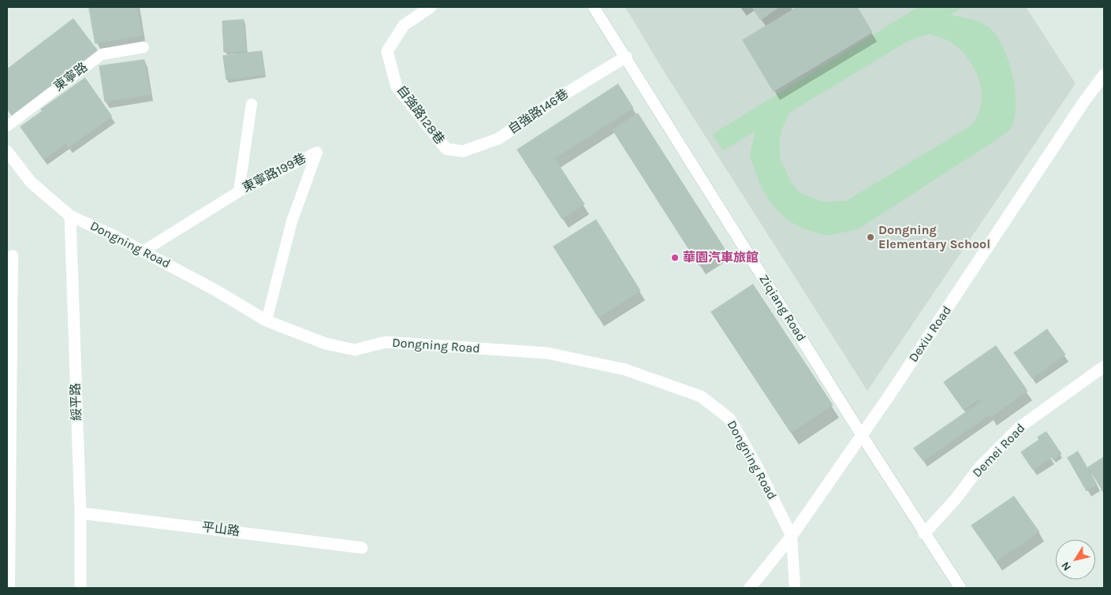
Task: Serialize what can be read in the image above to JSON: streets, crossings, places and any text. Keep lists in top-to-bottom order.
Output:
{
  "streets": {
    "street": [
      "自強路146巷",
      "自強路128巷",
      "Dongning Road",
      "Ziqiang Road",
      "Dexiu Road",
      "綏平路",
      "Demei Road",
      "平山路"
    ],
    "lane": ["東寧路", "東寧路199巷"]
  },
  "crossings": [
    ["自強路146巷", "自強路128巷"],
    ["自強路146巷", "Ziqiang Road"],
    ["東寧路199巷", "Dongning Road"],
    ["Dongning Road", "Dexiu Road"],
    ["Dongning Road", "綏平路"],
    ["Ziqiang Road", "Dexiu Road"],
    ["Ziqiang Road", "Demei Road"],
    ["綏平路", "平山路"]
  ],
  "places": ["Dongning Elementary School", "華園汽車旅館"],
  "north": "bottom left"
}
